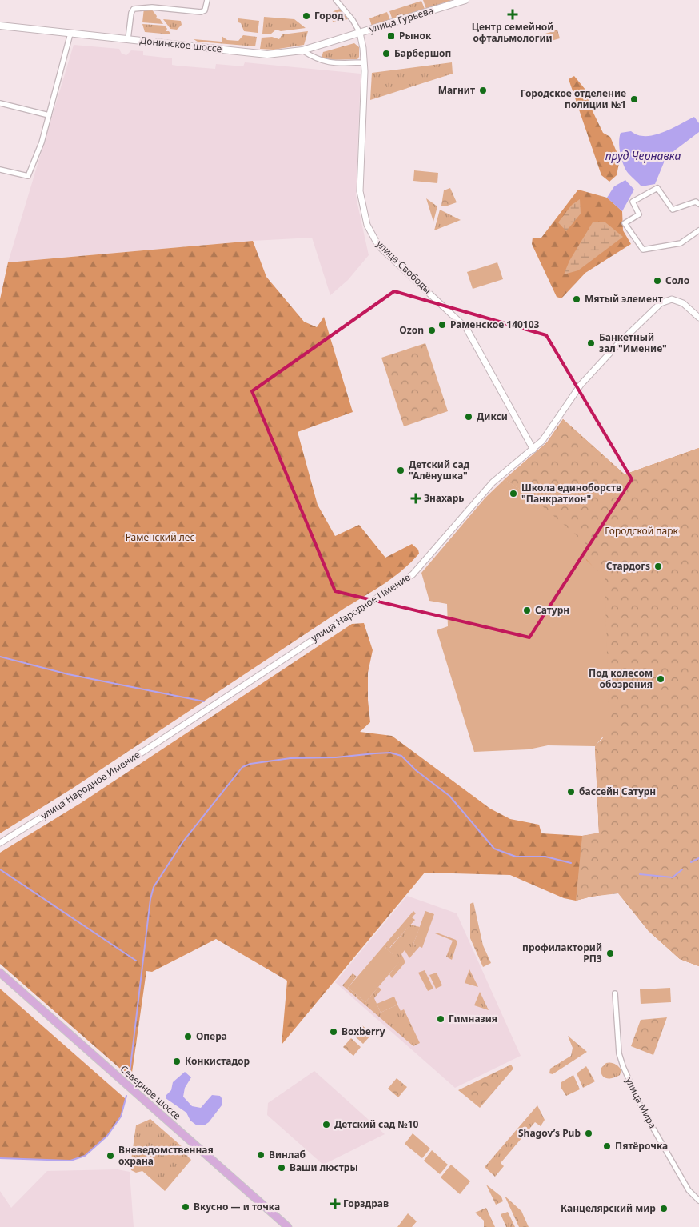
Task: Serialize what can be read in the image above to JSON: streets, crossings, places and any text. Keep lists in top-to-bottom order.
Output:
{
  "streets": {
    "main road": ["улица Гурьева", "Донинское шоссе", "Северное шоссе"],
    "street": ["улица Свободы", "улица Народное Имение", "улица Мира"]
  },
  "crossings": [
    ["улица Гурьева", "Донинское шоссе"],
    ["улица Гурьева", "улица Свободы"],
    ["Донинское шоссе", "улица Свободы"],
    ["улица Свободы", "улица Народное Имение"]
  ],
  "water": ["пруд Чернавка"],
  "parks": ["Городской парк", "Раменский лес"],
  "places": {
    "health": ["Центр семейной офтальмологии", "Знахарь", "Горздрав"],
    "other": [
      "Город",
      "Барбершоп",
      "Магнит",
      "Городское отделение полиции №1",
      "Соло",
      "Мятый элемент",
      "Раменское 140103",
      "Ozon",
      "Банкетный зал \"Имение\"",
      "Дикси",
      "Детский сад \"Алёнушка\"",
      "Школа единоборств \"Панкратион\"",
      "Стардогs",
      "Сатурн",
      "Под колесом обозрения",
      "бассейн Сатурн",
      "профилакторий РПЗ",
      "Гимназия",
      "Boxberry",
      "Опера",
      "Конкистадор",
      "Детский сад №10",
      "Shagov’s Pub",
      "Пятёрочка",
      "Винлаб",
      "Вневедомственная охрана",
      "Ваши люстры",
      "Вкусно — и точка",
      "Канцелярский мир"
    ],
    "transit": ["Рынок"]
  }
}
